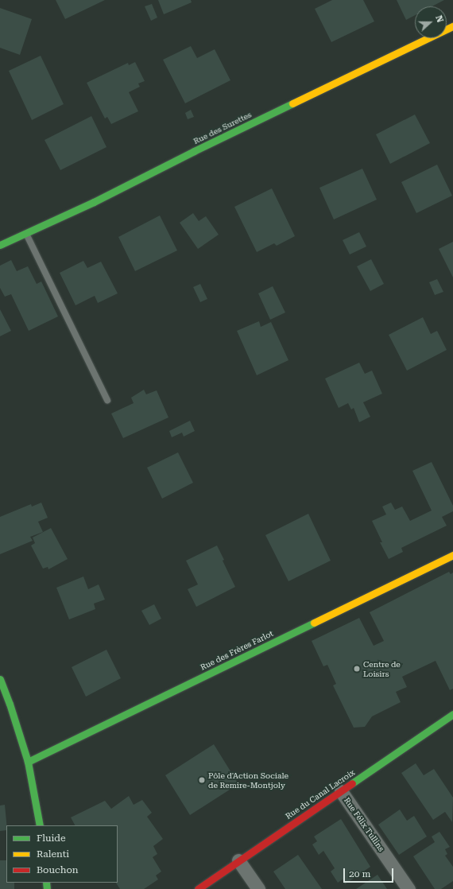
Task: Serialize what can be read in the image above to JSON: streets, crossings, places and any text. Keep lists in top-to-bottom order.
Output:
{
  "streets": {
    "street": [
      "Rue des Surettes",
      "Rue des Frères Farlot",
      "Rue du Canal Lacroix",
      "Rue Félix Tullins"
    ]
  },
  "crossings": [
    ["Rue du Canal Lacroix", "Rue Félix Tullins"]
  ],
  "places": ["Centre de Loisirs", "Pôle d'Action Sociale de Remire-Montjoly"],
  "legend": ["Fluide", "Ralenti", "Bouchon"],
  "scale_bar": "20 m",
  "north": "right"
}
